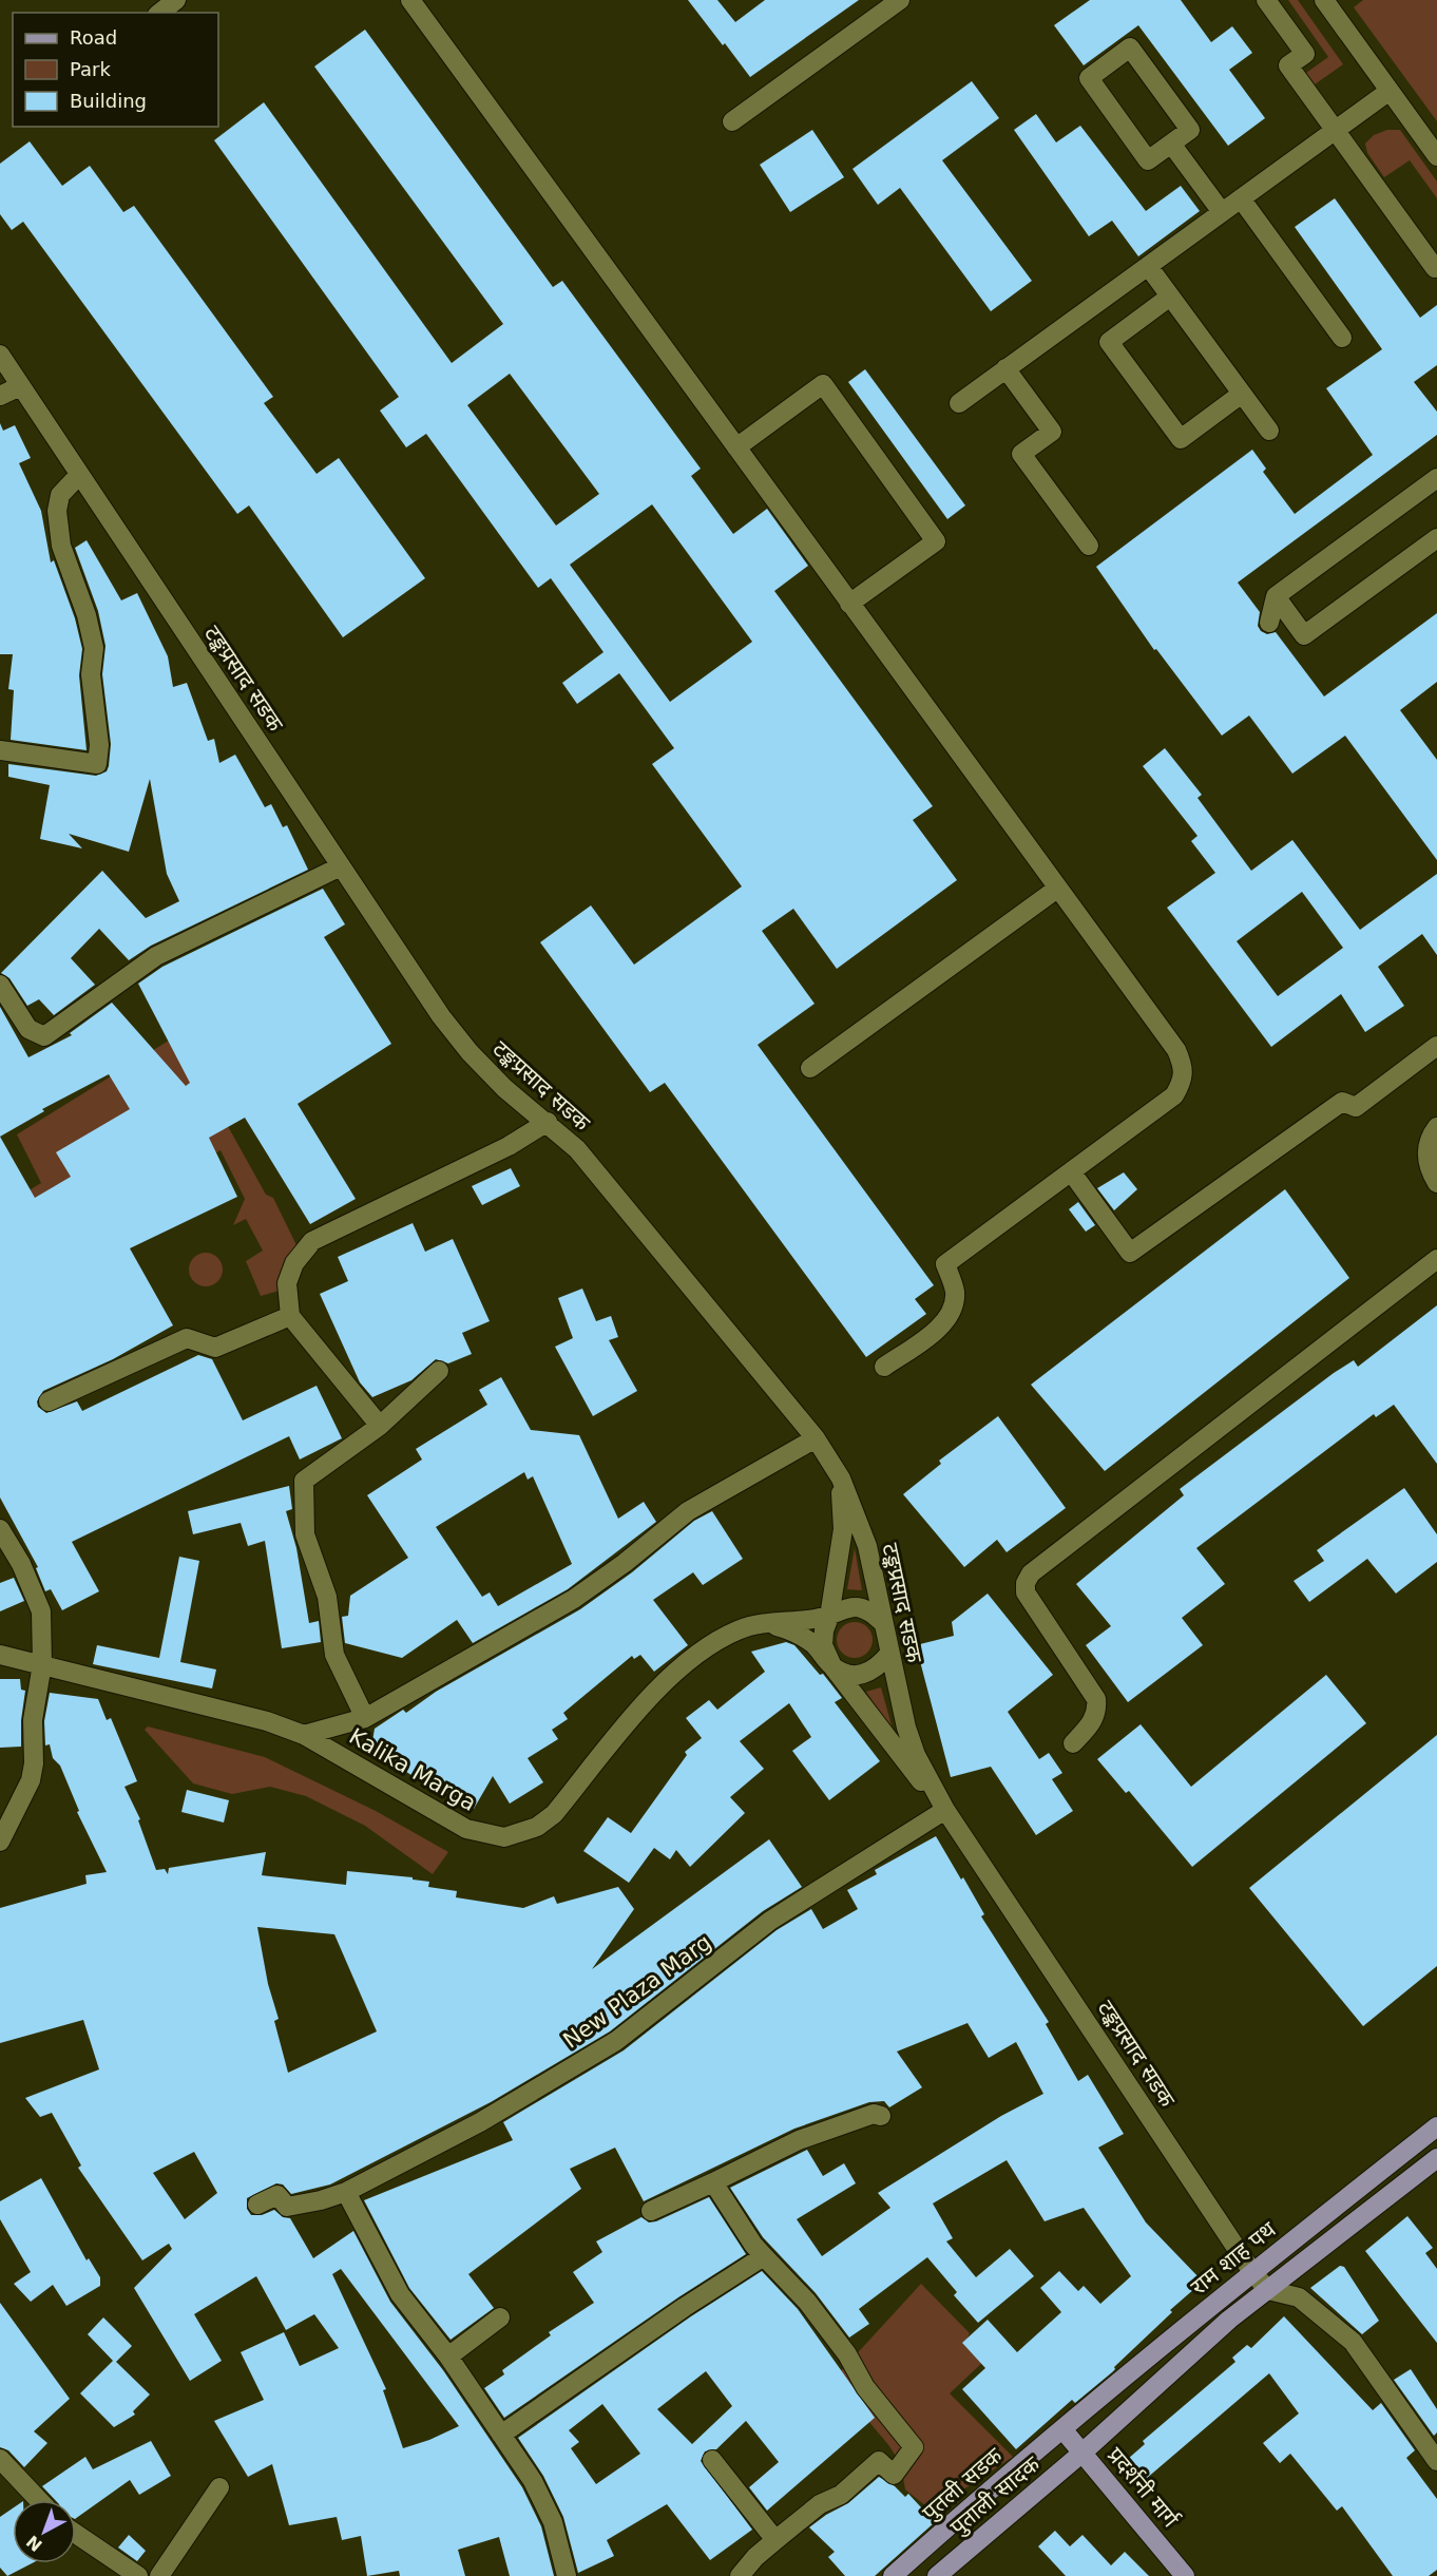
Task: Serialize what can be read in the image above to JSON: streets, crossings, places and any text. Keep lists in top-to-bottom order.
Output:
{
  "streets": {
    "main road": [
      "राम शाह पथ",
      "पुतली सडक",
      "प्रदर्शनी मार्ग",
      "पुताली सादक"
    ],
    "street": ["टङ्कप्रसाद सडक", "Kalika Marga", "New Plaza Marg"]
  },
  "crossings": [
    ["टङ्कप्रसाद सडक", "Kalika Marga"],
    ["टङ्कप्रसाद सडक", "New Plaza Marg"],
    ["टङ्कप्रसाद सडक", "राम शाह पथ"],
    ["राम शाह पथ", "पुतली सडक"],
    ["राम शाह पथ", "प्रदर्शनी मार्ग"],
    ["राम शाह पथ", "पुताली सादक"],
    ["पुतली सडक", "प्रदर्शनी मार्ग"],
    ["प्रदर्शनी मार्ग", "पुताली सादक"]
  ],
  "legend": ["Road", "Park", "Building"],
  "north": "bottom left"
}
